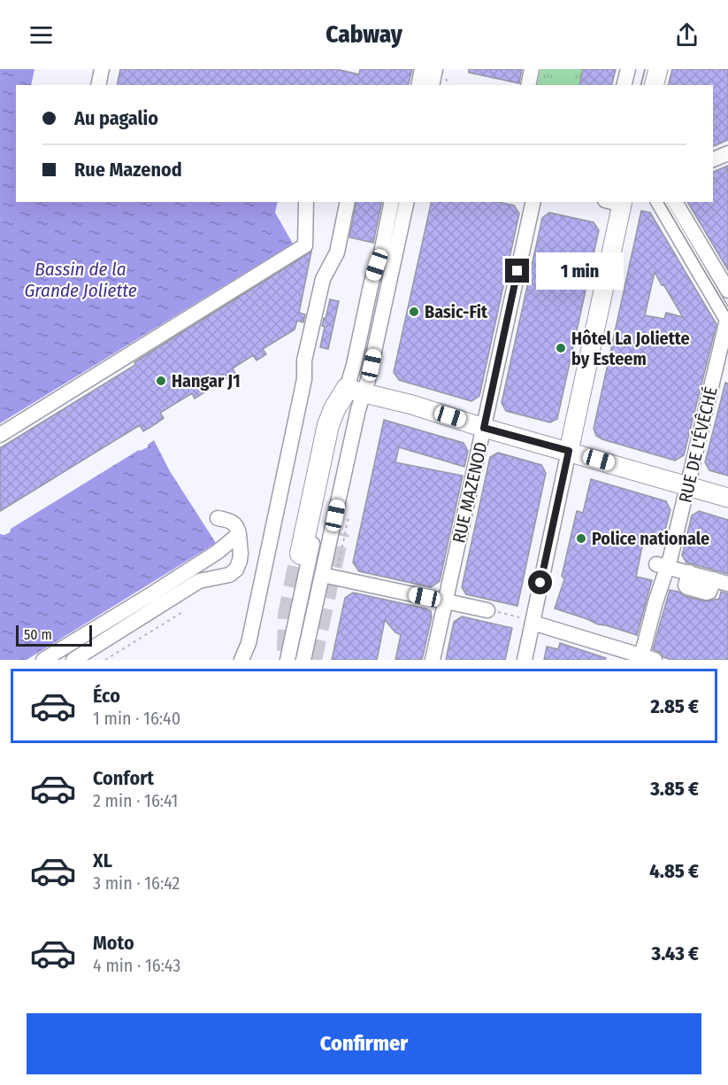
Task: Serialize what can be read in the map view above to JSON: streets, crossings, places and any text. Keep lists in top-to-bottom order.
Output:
{
  "streets": {
    "street": ["RUE DE L'ÉVÊCHÉ", "RUE MAZENOD"]
  },
  "water": ["Bassin de la Grande Joliette"],
  "places": [
    "Basic-Fit",
    "Hôtel La Joliette by Esteem",
    "Hangar J1",
    "Police nationale"
  ],
  "scale_bar": "50 m",
  "page": {
    "header": "Cabway",
    "banner": ["Au pagalio", "Rue Mazenod"],
    "bubble": "1 min",
    "scale": "50 m",
    "list": [
      {
        "name": "Éco",
        "note": "1 min · 16:40",
        "value": "2.85 €"
      },
      {
        "name": "Confort",
        "note": "2 min · 16:41",
        "value": "3.85 €"
      },
      {
        "name": "XL",
        "note": "3 min · 16:42",
        "value": "4.85 €"
      },
      {
        "name": "Moto",
        "note": "4 min · 16:43",
        "value": "3.43 €"
      }
    ],
    "buttons": "Confirmer"
  }
}
